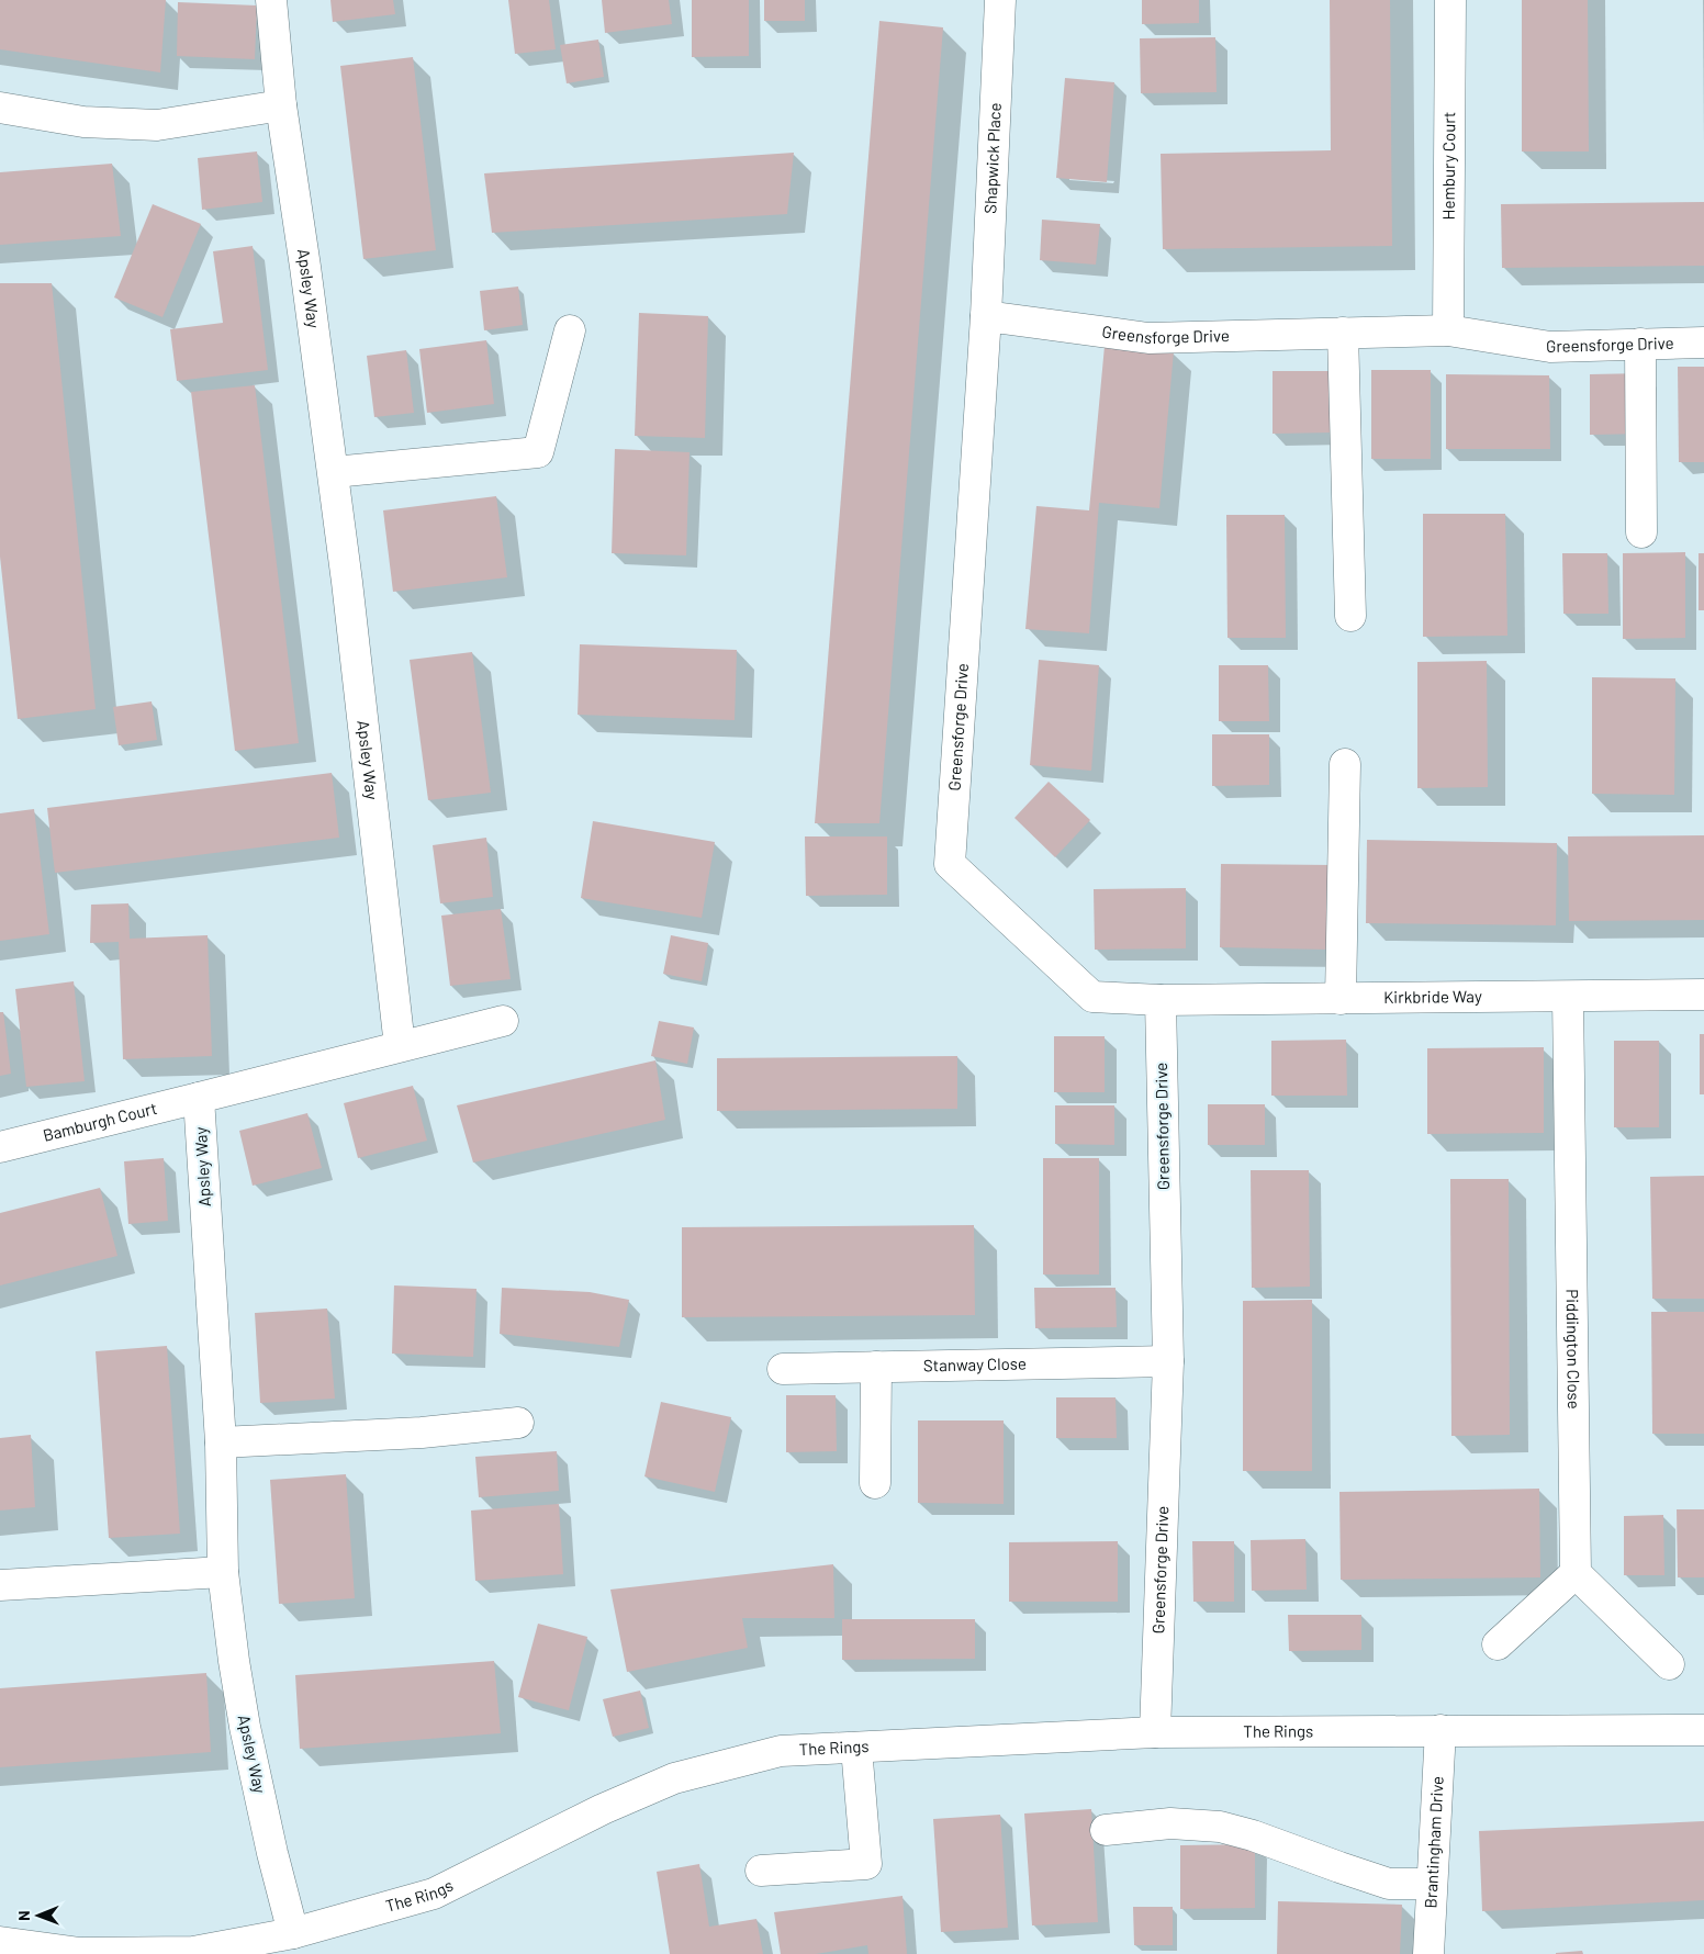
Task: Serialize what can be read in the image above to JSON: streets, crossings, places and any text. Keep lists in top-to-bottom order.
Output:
{
  "streets": {
    "street": [
      "Shapwick Place",
      "Hembury Court",
      "Apsley Way",
      "Greensforge Drive",
      "Kirkbride Way",
      "Bamburgh Court",
      "Piddington Close",
      "Stanway Close",
      "The Rings",
      "Brantingham Drive"
    ]
  },
  "crossings": [
    ["Shapwick Place", "Greensforge Drive"],
    ["Hembury Court", "Greensforge Drive"],
    ["Apsley Way", "Bamburgh Court"],
    ["Apsley Way", "The Rings"],
    ["Greensforge Drive", "Kirkbride Way"],
    ["Greensforge Drive", "Stanway Close"],
    ["Greensforge Drive", "The Rings"],
    ["Kirkbride Way", "Piddington Close"],
    ["The Rings", "Brantingham Drive"]
  ],
  "north": "left"
}
